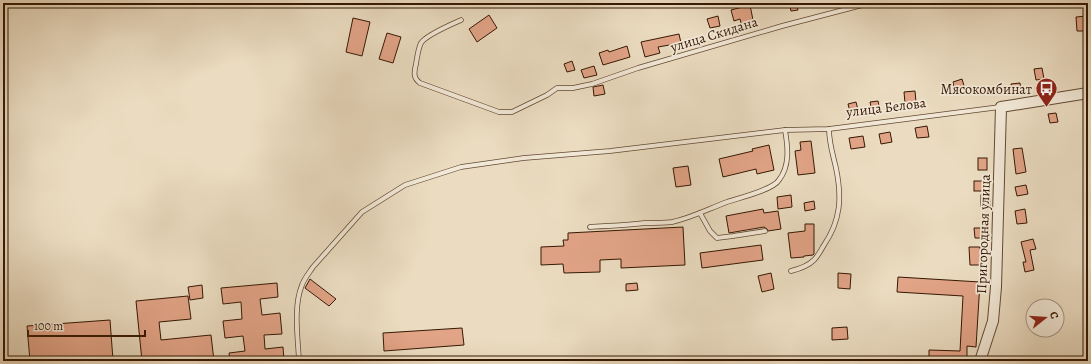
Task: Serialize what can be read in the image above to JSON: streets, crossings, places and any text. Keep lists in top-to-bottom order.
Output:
{
  "streets": {
    "street": ["улица Белова", "Пригородная улица"],
    "lane": ["улица Скидана"]
  },
  "crossings": [
    ["улица Белова", "Пригородная улица"]
  ],
  "places": {
    "bus stop": ["Мясокомбинат"]
  },
  "scale_bar": "100 m",
  "north": "right"
}
